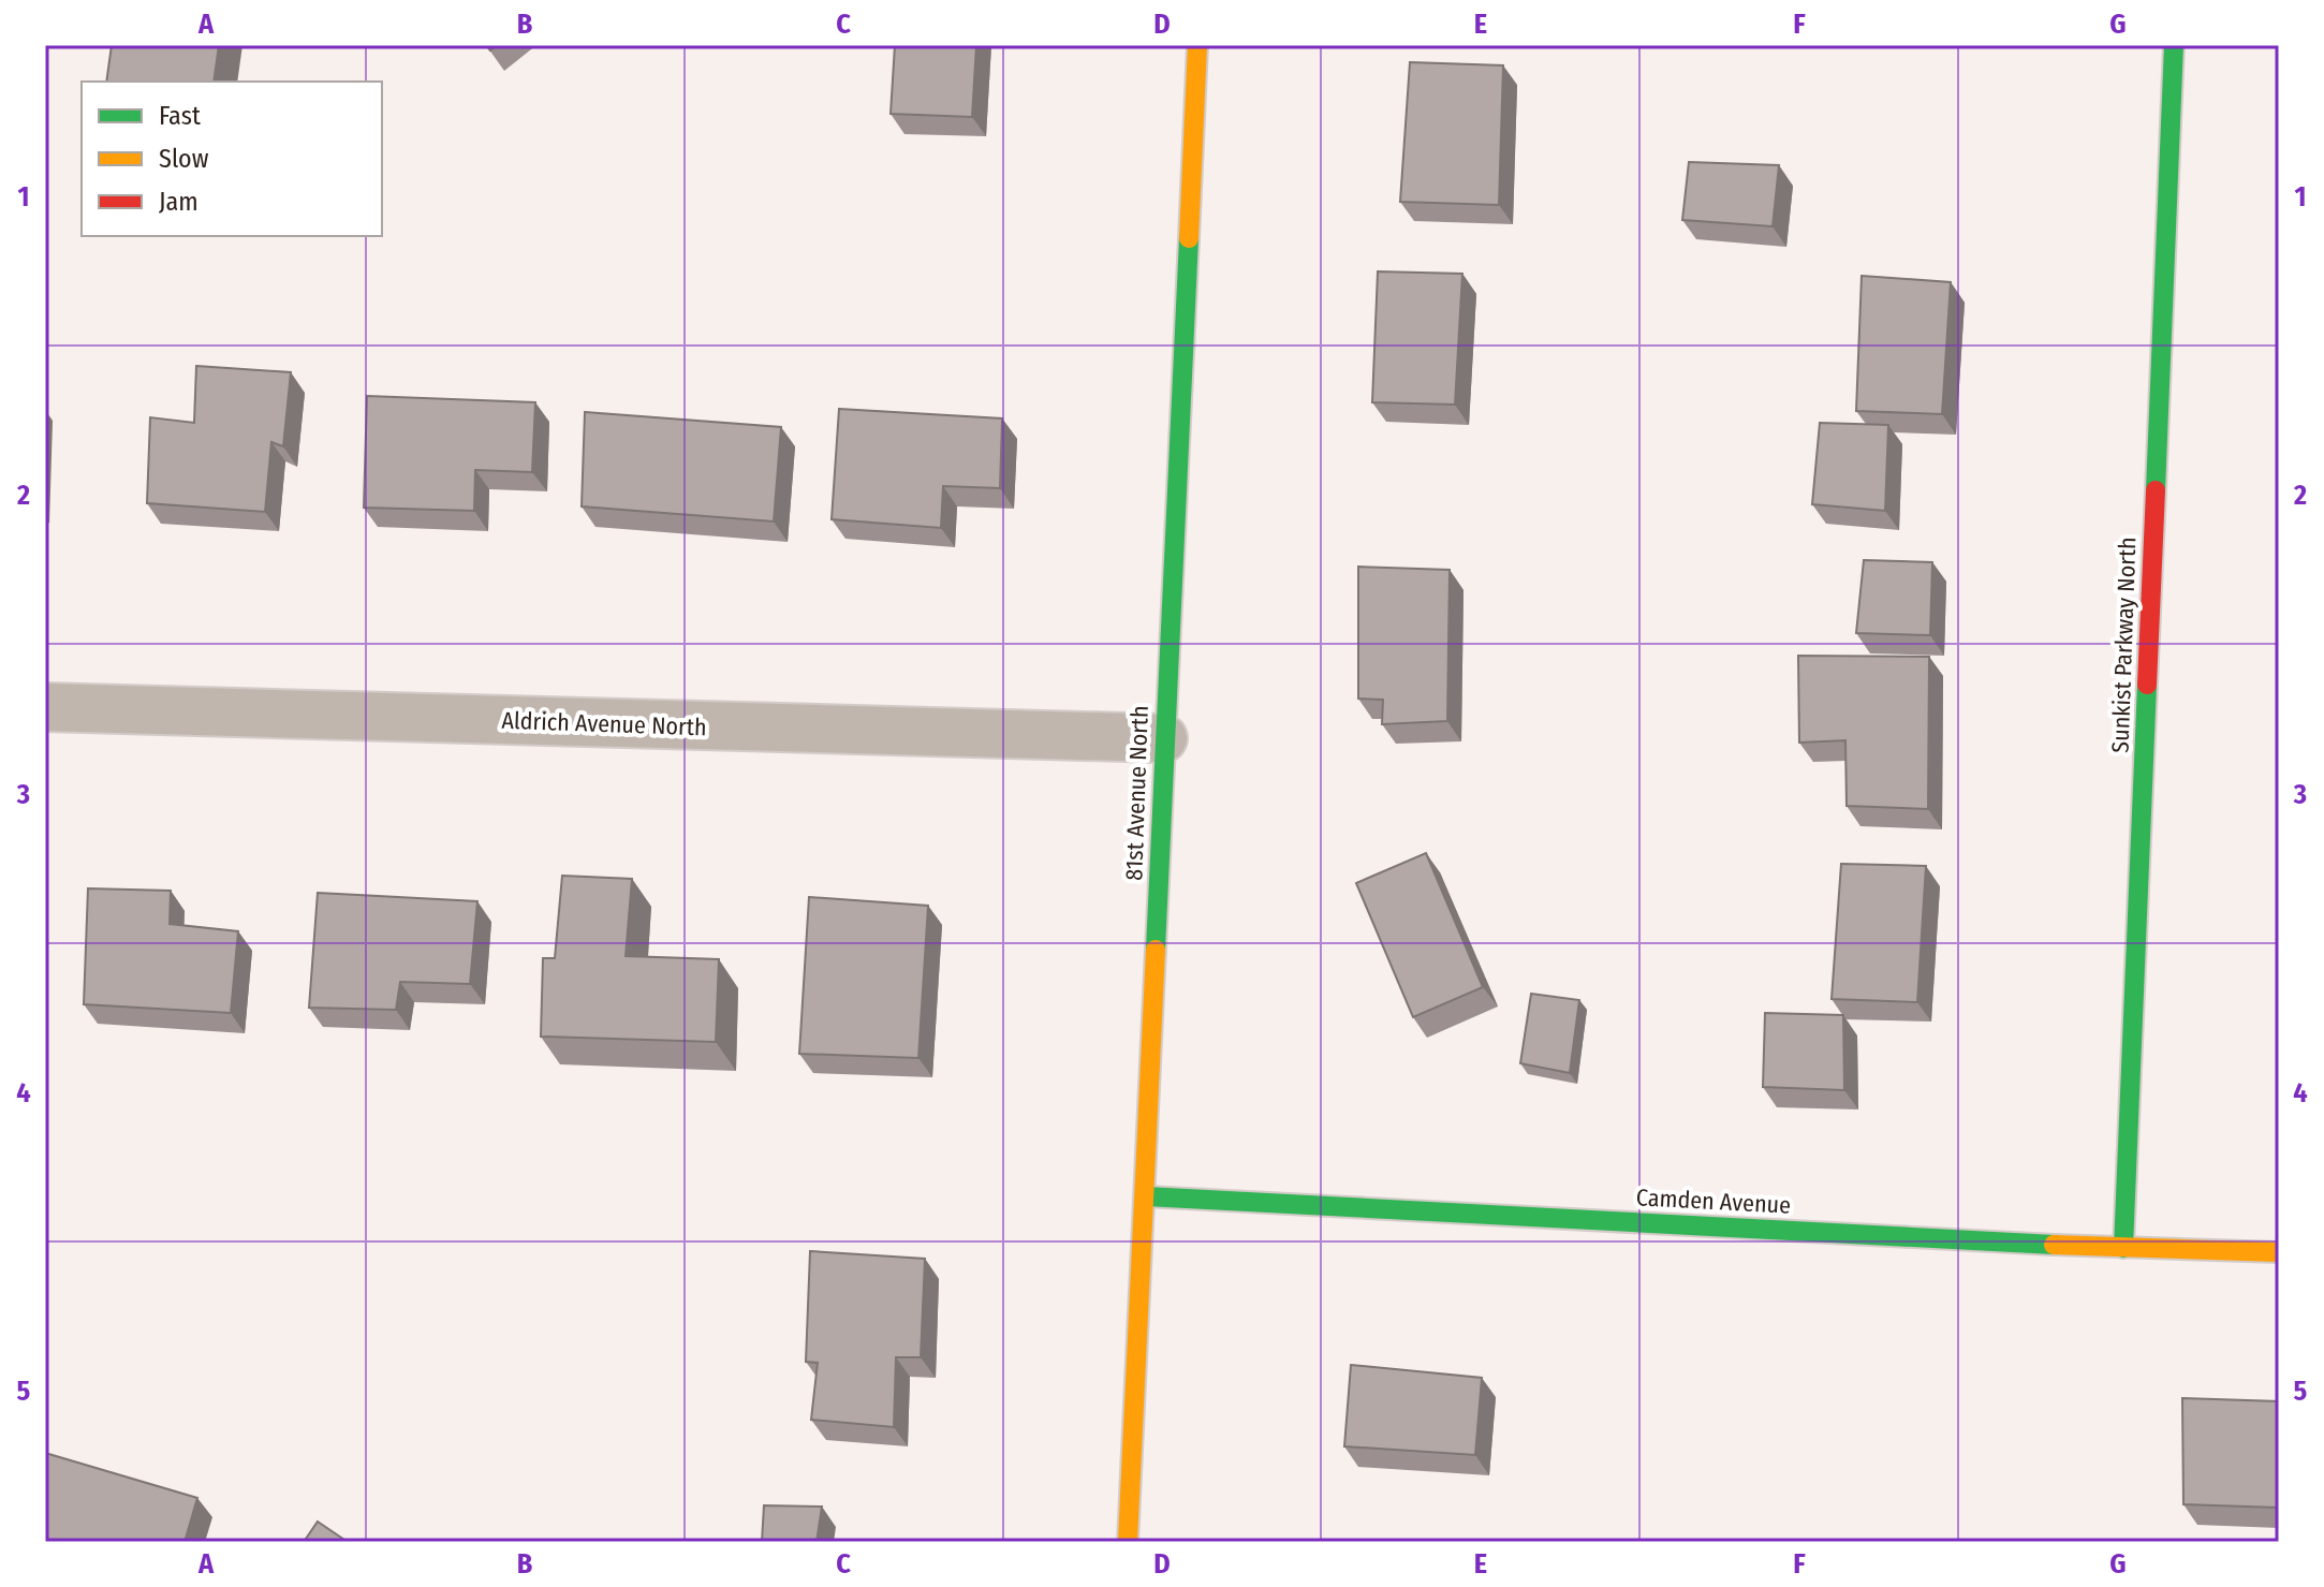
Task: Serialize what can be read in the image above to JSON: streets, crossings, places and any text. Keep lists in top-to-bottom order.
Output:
{
  "streets": {
    "street": [
      "Sunkist Parkway North",
      "Aldrich Avenue North",
      "81st Avenue North",
      "Camden Avenue"
    ]
  },
  "crossings": [
    ["Sunkist Parkway North", "Camden Avenue"],
    ["Aldrich Avenue North", "81st Avenue North"],
    ["81st Avenue North", "Camden Avenue"]
  ],
  "legend": ["Fast", "Slow", "Jam"],
  "grid": {
    "columns": [
      "A",
      "B",
      "C",
      "D",
      "E",
      "F",
      "G"
    ],
    "rows": [
      "1",
      "2",
      "3",
      "4",
      "5"
    ]
  }
}
